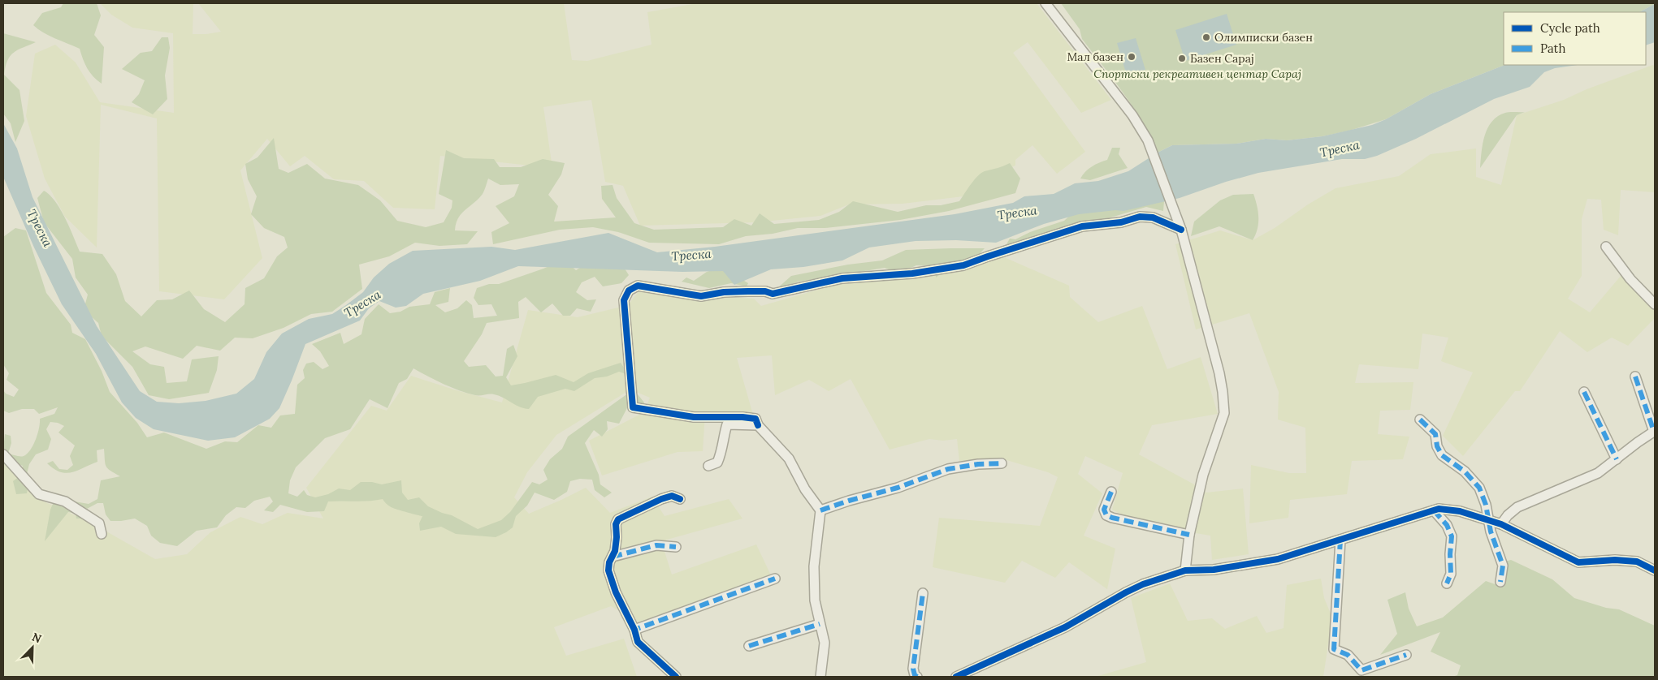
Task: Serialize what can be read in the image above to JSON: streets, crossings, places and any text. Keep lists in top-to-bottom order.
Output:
{
  "water": ["Треска"],
  "parks": ["Спортски рекреативен центар Сарај"],
  "places": ["Олимписки базен", "Мал базен", "Базен Сарај"],
  "legend": ["Cycle path", "Path"],
  "north": "top right"
}
